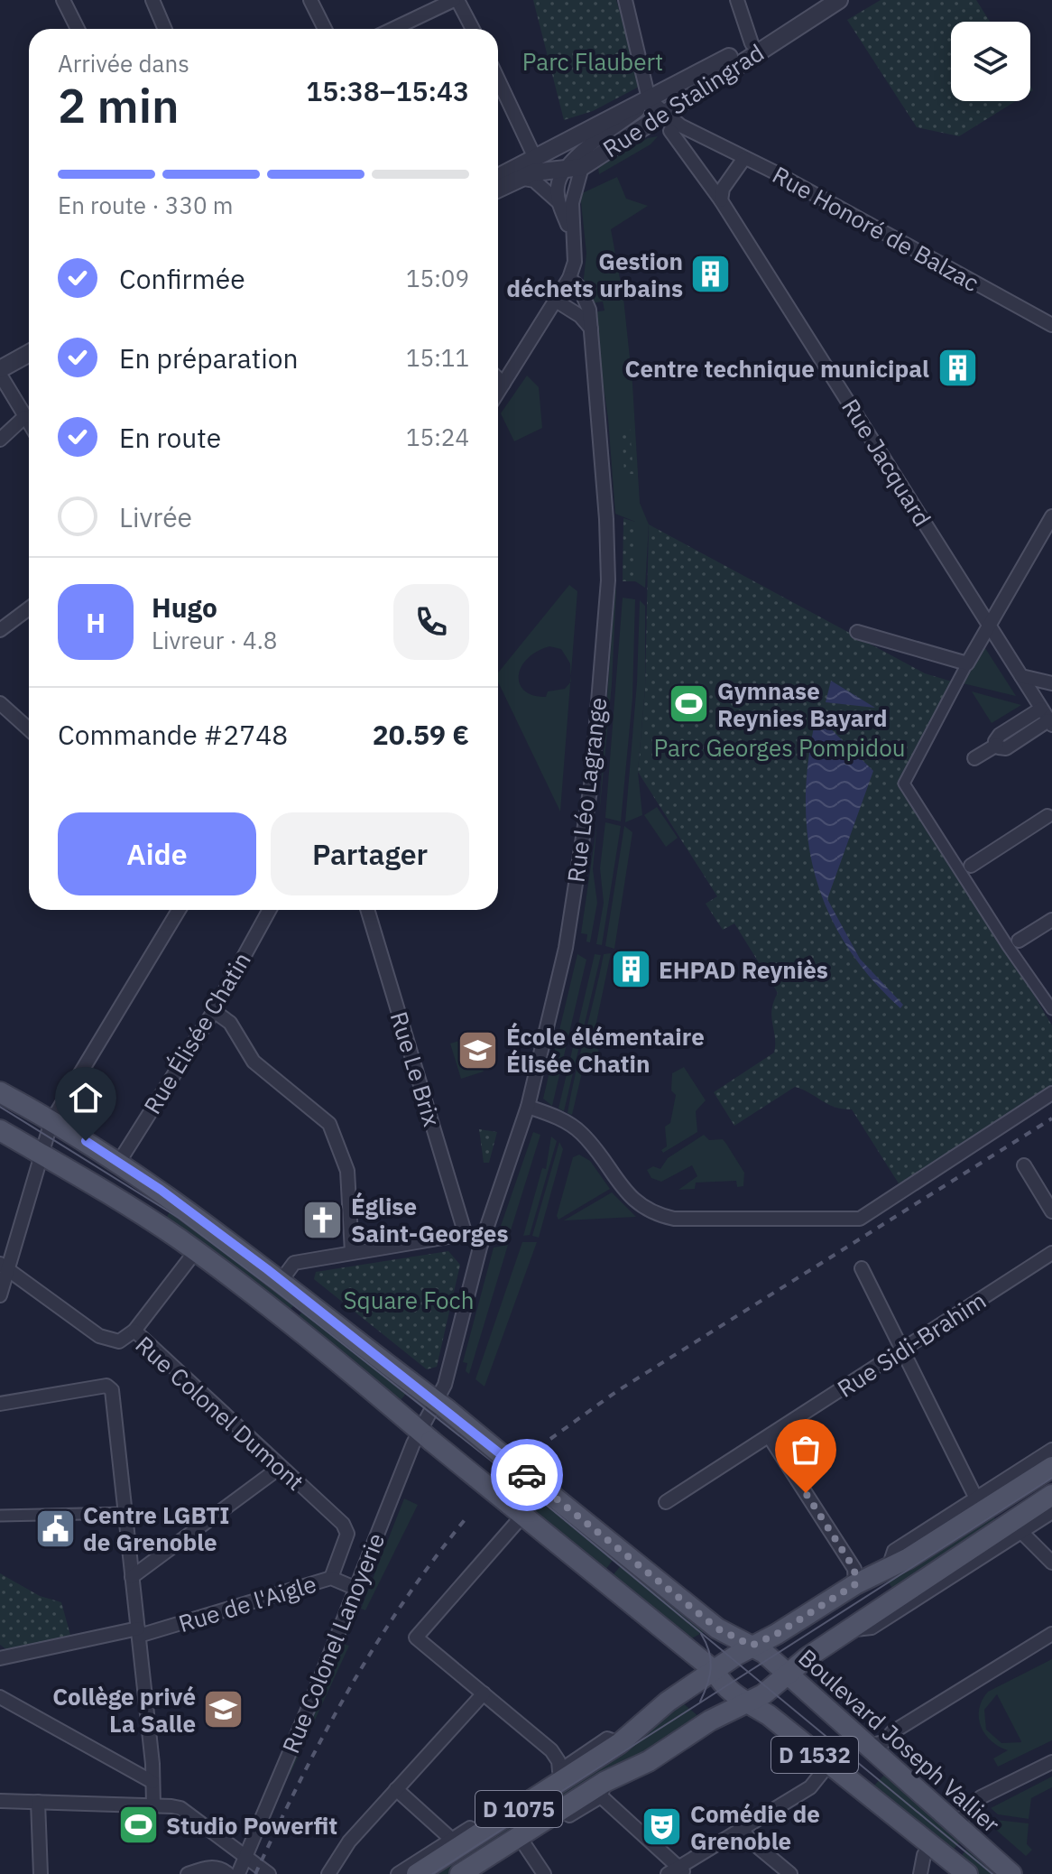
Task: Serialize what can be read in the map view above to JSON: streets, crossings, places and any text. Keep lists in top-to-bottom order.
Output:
{
  "streets": {
    "main road": ["Boulevard Joseph Vallier", "D 1532", "D 1075"],
    "street": [
      "Rue de Stalingrad",
      "Rue Honoré de Balzac",
      "Rue Jacquard",
      "Rue Léo Lagrange",
      "Rue Élisée Chatin",
      "Rue Le Brix",
      "Rue Sidi-Brahim",
      "Rue Colonel Dumont",
      "Rue de l'Aigle",
      "Rue Colonel Lanoyerie"
    ]
  },
  "crossings": [
    ["Rue de Stalingrad", "Rue Honoré de Balzac"],
    ["Rue Honoré de Balzac", "Rue Jacquard"],
    ["Rue Léo Lagrange", "Rue Colonel Lanoyerie"],
    ["Rue Léo Lagrange", "Boulevard Joseph Vallier"],
    ["Rue Élisée Chatin", "Boulevard Joseph Vallier"],
    ["Rue Colonel Dumont", "Rue de l'Aigle"],
    ["Rue de l'Aigle", "Rue Colonel Lanoyerie"],
    ["Rue Colonel Lanoyerie", "Boulevard Joseph Vallier"],
    ["Boulevard Joseph Vallier", "D 1075"],
    ["D 1532", "D 1075"]
  ],
  "parks": ["Parc Flaubert", "Parc Georges Pompidou", "Square Foch"],
  "places": {
    "building": ["Gestion déchets urbains", "Centre technique municipal", "EHPAD Reyniès"],
    "sports": ["Gymnase Reynies Bayard", "Studio Powerfit"],
    "school or university": ["École élémentaire Élisée Chatin", "Collège privé La Salle"],
    "church": ["Église Saint-Georges"],
    "public building": ["Centre LGBTI de Grenoble"],
    "theatre": ["Comédie de Grenoble"]
  },
  "page": {
    "heading": ["2 min", "Arrivée dans", "15:38–15:43"],
    "panel": [
      "Hugo",
      "Livreur · 4.8",
      "Commande #2748",
      "20.59 €"
    ],
    "bar": "En route · 330 m",
    "list": [
      ["Confirmée", "15:09"],
      ["En préparation", "15:11"],
      ["En route", "15:24"],
      "Livrée"
    ],
    "round": "H",
    "buttons": ["Aide", "Partager"]
  }
}
